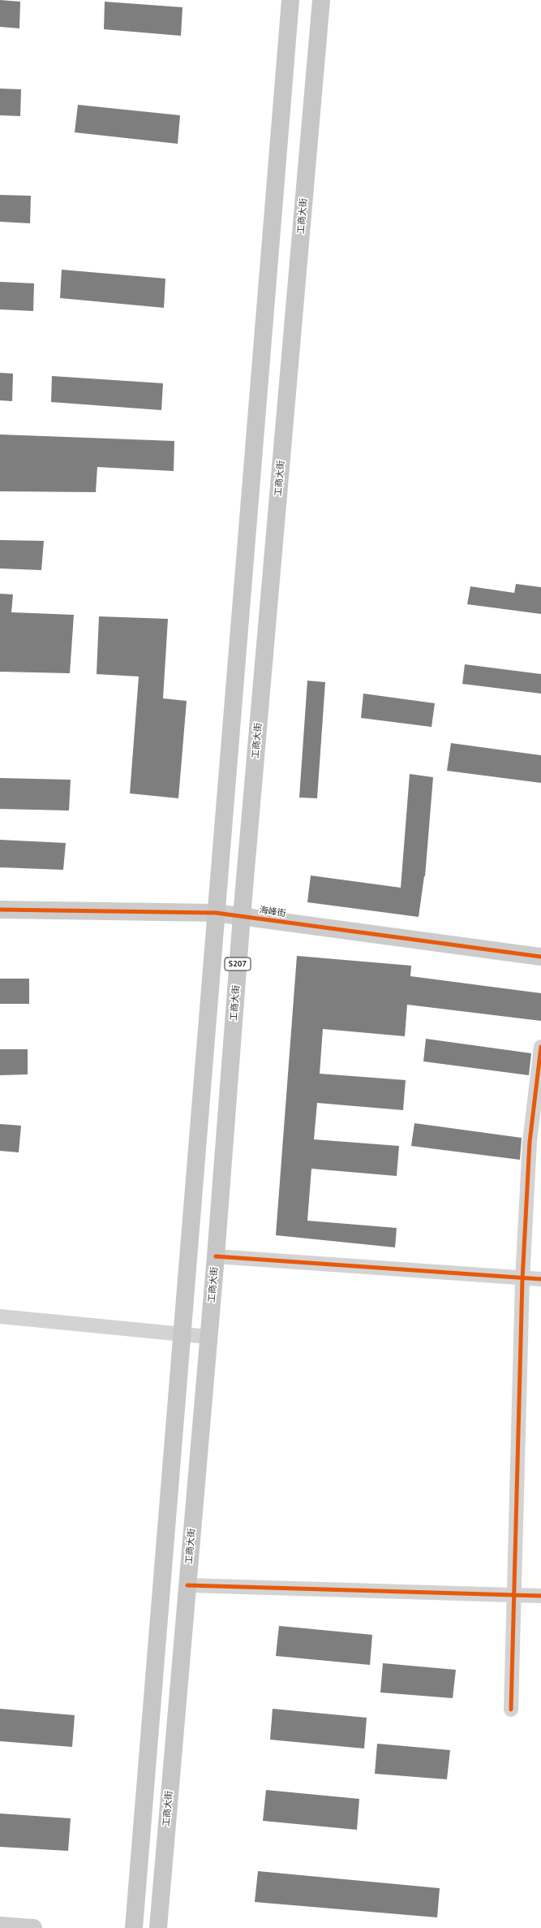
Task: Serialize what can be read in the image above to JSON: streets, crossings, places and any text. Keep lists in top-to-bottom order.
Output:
{
  "streets": {
    "main road": ["工商大街", "S207"],
    "street": ["海峰街"]
  },
  "crossings": [
    ["工商大街", "海峰街"],
    ["海峰街", "S207"]
  ]
}
